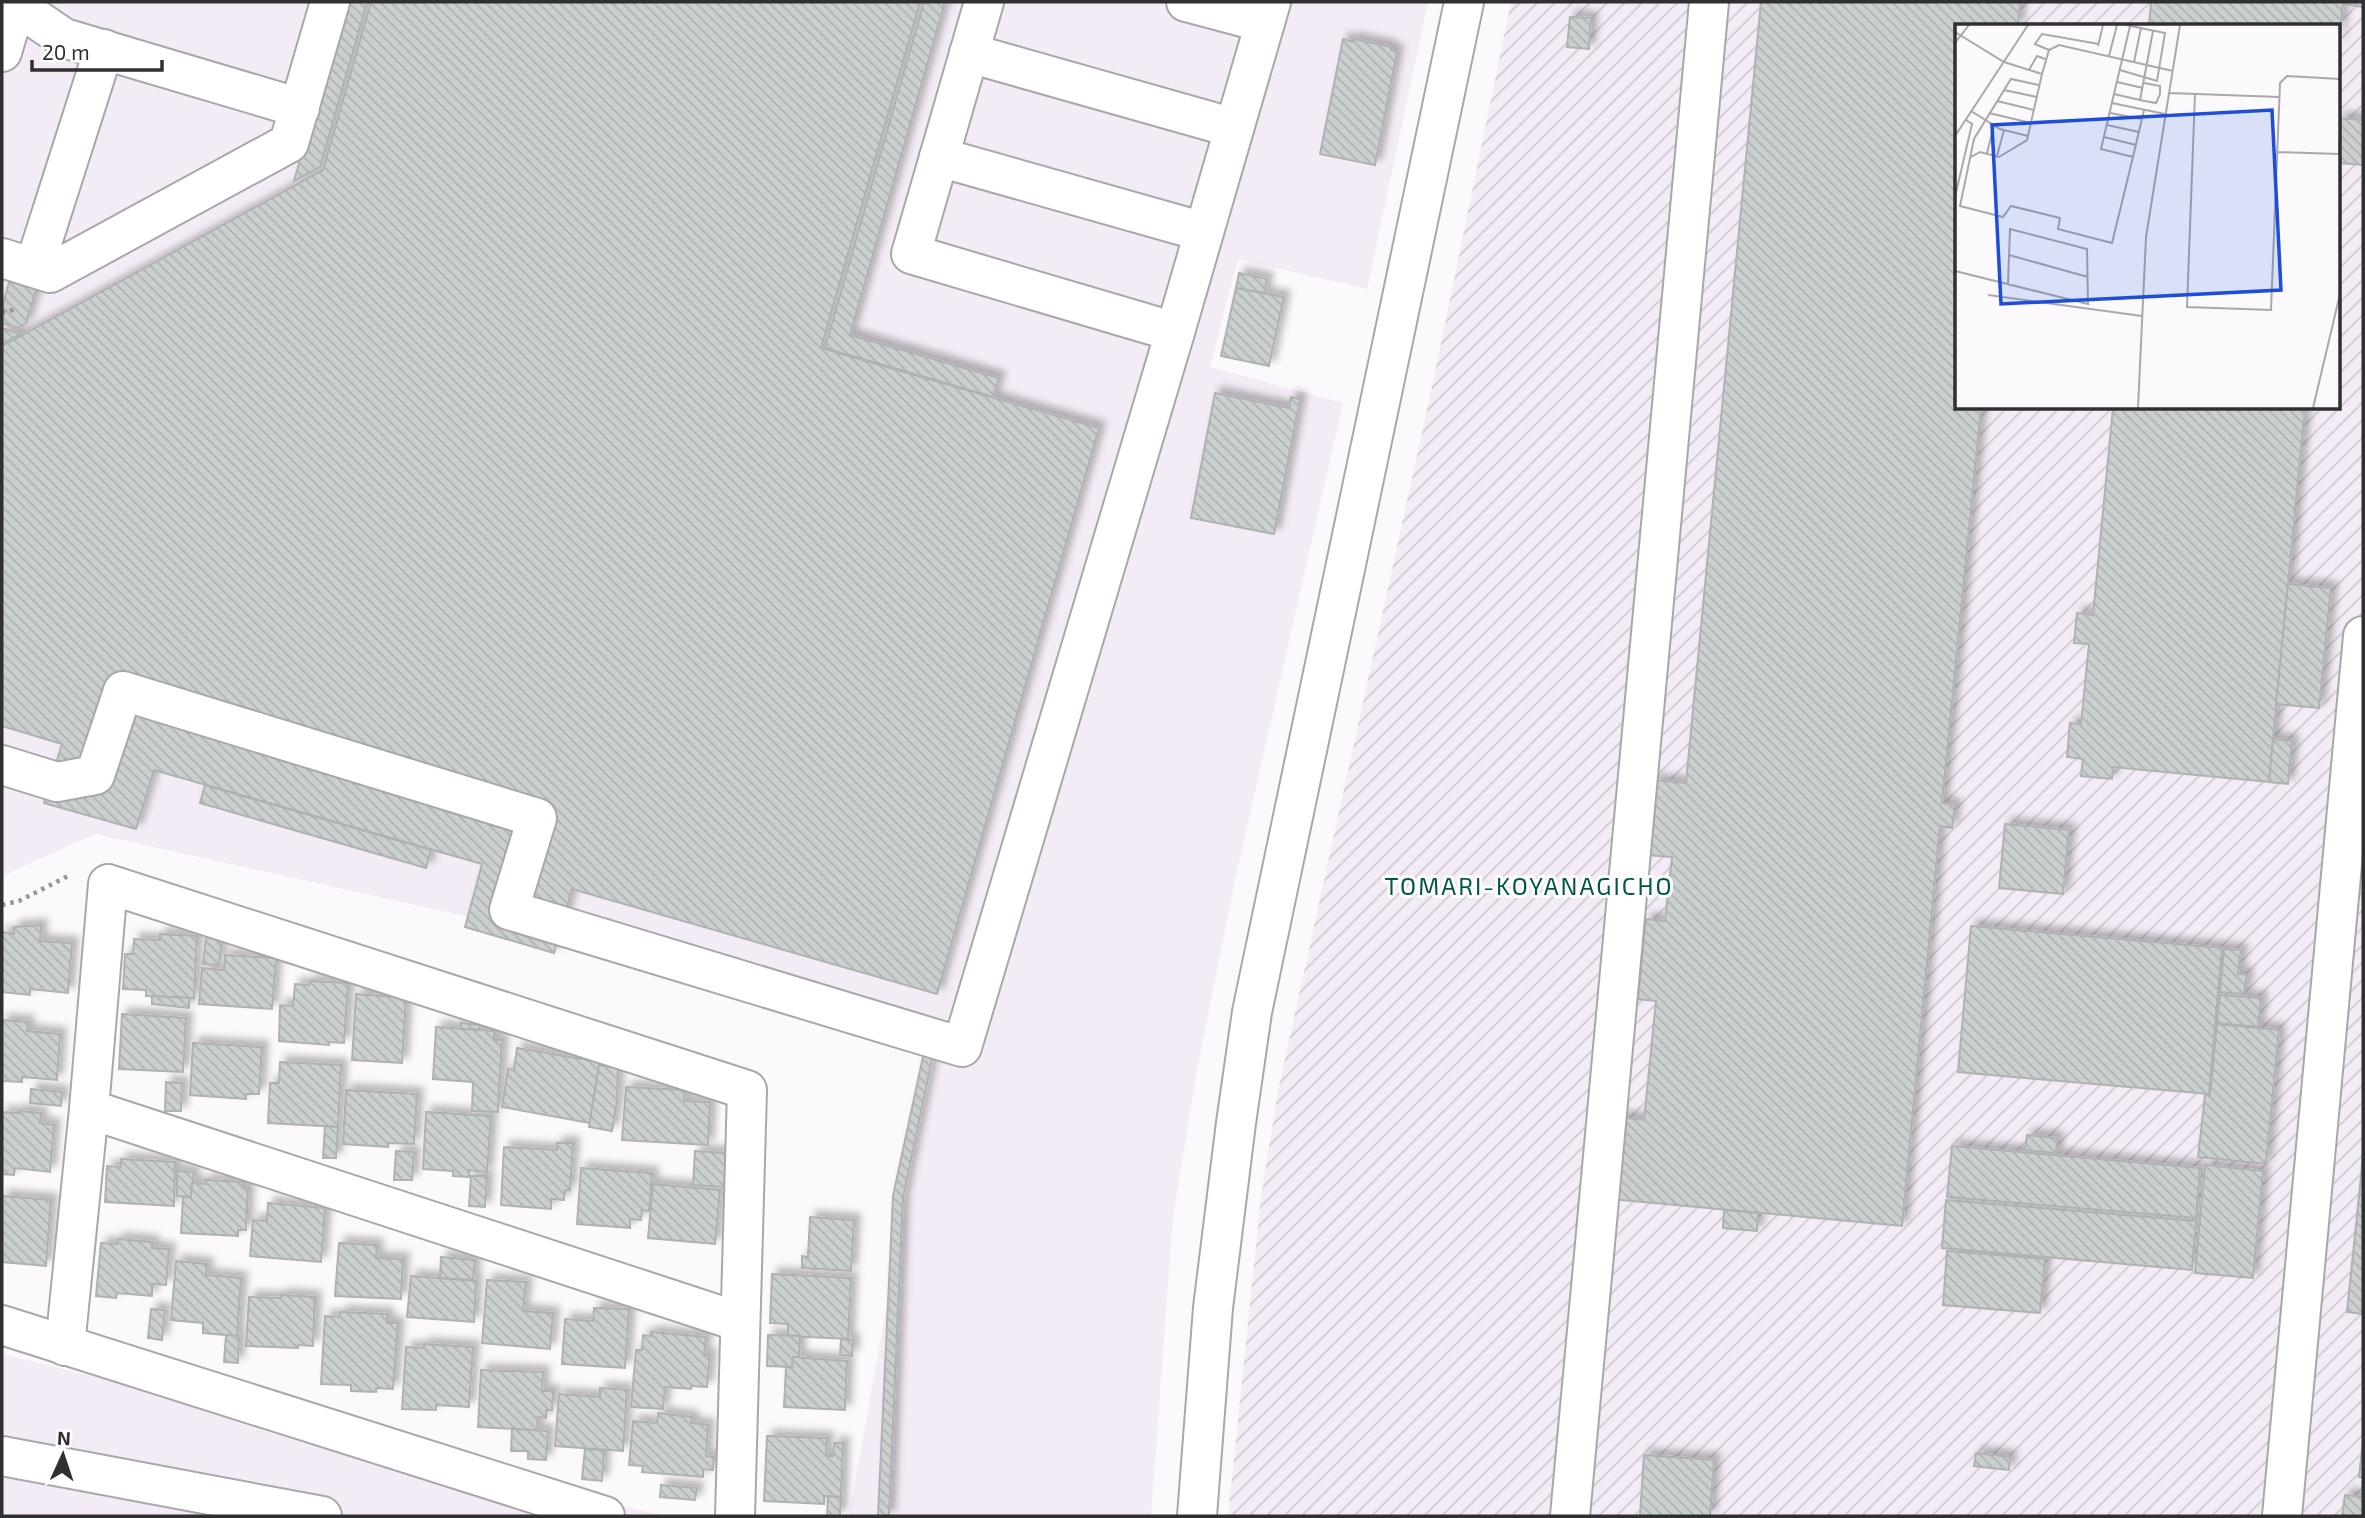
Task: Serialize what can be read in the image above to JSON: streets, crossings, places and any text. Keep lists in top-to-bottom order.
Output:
{
  "districts": ["TOMARI-KOYANAGICHO"],
  "scale_bar": "20 m",
  "north": "top"
}
